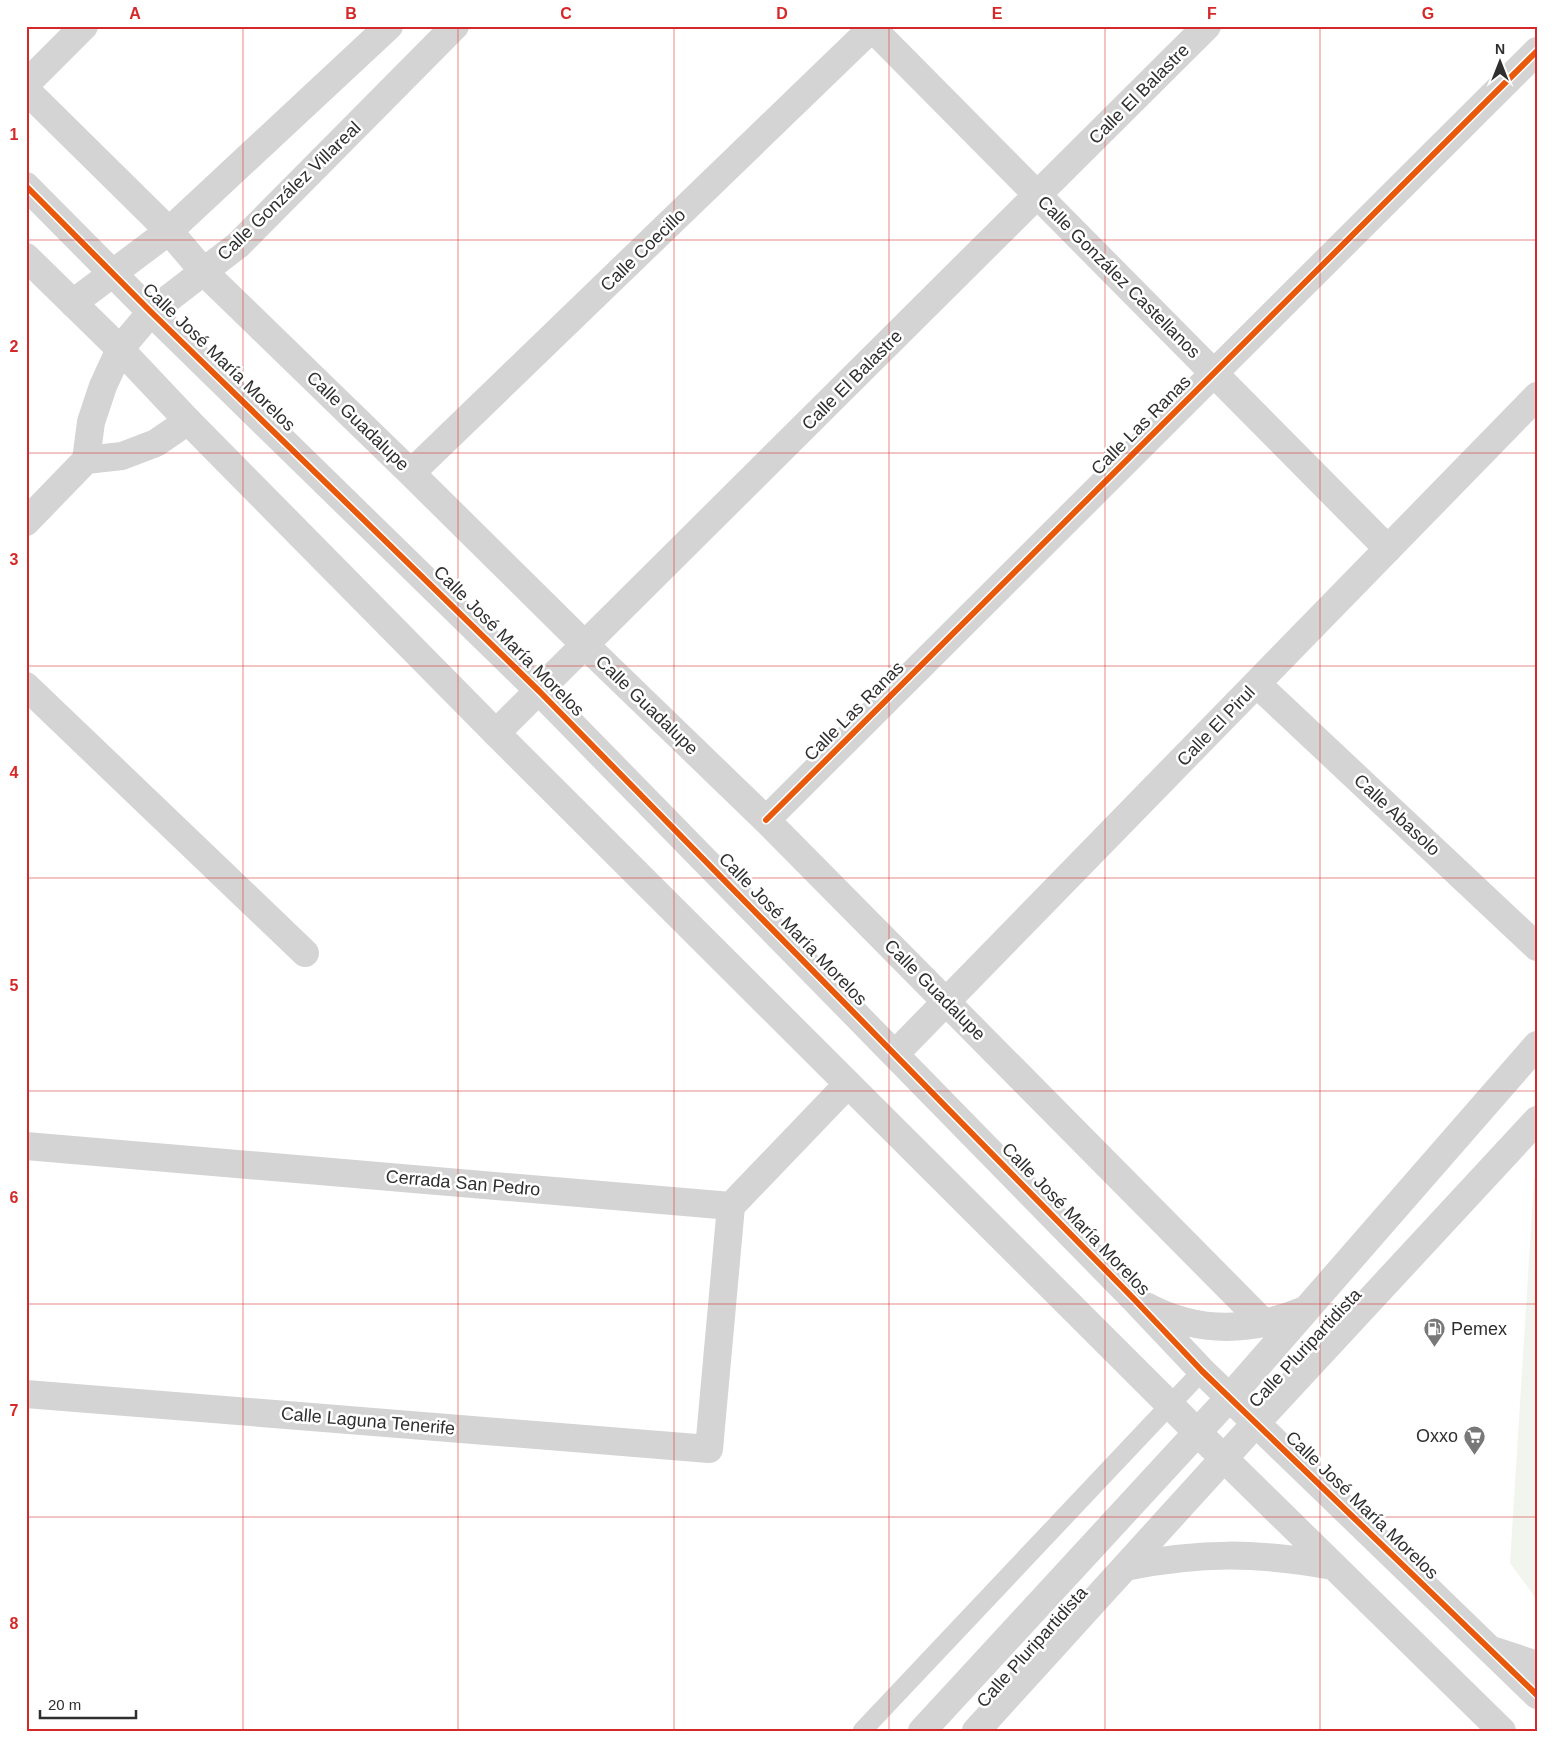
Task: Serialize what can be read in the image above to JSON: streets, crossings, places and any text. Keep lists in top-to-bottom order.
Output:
{
  "streets": {
    "street": [
      "Calle El Balastre",
      "Calle González Villareal",
      "Calle Coecillo",
      "Calle González Castellanos",
      "Calle José María Morelos",
      "Calle Guadalupe",
      "Calle Las Ranas",
      "Calle El Pirul",
      "Calle Abasolo",
      "Cerrada San Pedro",
      "Calle Pluripartidista",
      "Calle Laguna Tenerife"
    ]
  },
  "crossings": [
    ["Calle El Balastre", "Calle González Castellanos"],
    ["Calle El Balastre", "Calle José María Morelos"],
    ["Calle El Balastre", "Calle Guadalupe"],
    ["Calle González Villareal", "Calle José María Morelos"],
    ["Calle González Villareal", "Calle Guadalupe"],
    ["Calle Coecillo", "Calle González Castellanos"],
    ["Calle Coecillo", "Calle Guadalupe"],
    ["Calle González Castellanos", "Calle Las Ranas"],
    ["Calle González Castellanos", "Calle El Pirul"],
    ["Calle José María Morelos", "Calle El Pirul"],
    ["Calle José María Morelos", "Calle Pluripartidista"],
    ["Calle Guadalupe", "Calle Las Ranas"],
    ["Calle Guadalupe", "Calle El Pirul"],
    ["Calle El Pirul", "Calle Abasolo"],
    ["Cerrada San Pedro", "Calle Laguna Tenerife"]
  ],
  "places": {
    "fuel station": ["Pemex"],
    "supermarket": ["Oxxo"]
  },
  "scale_bar": "20 m",
  "north": "top",
  "grid": {
    "columns": [
      "A",
      "B",
      "C",
      "D",
      "E",
      "F",
      "G"
    ],
    "rows": [
      "1",
      "2",
      "3",
      "4",
      "5",
      "6",
      "7",
      "8"
    ]
  }
}
